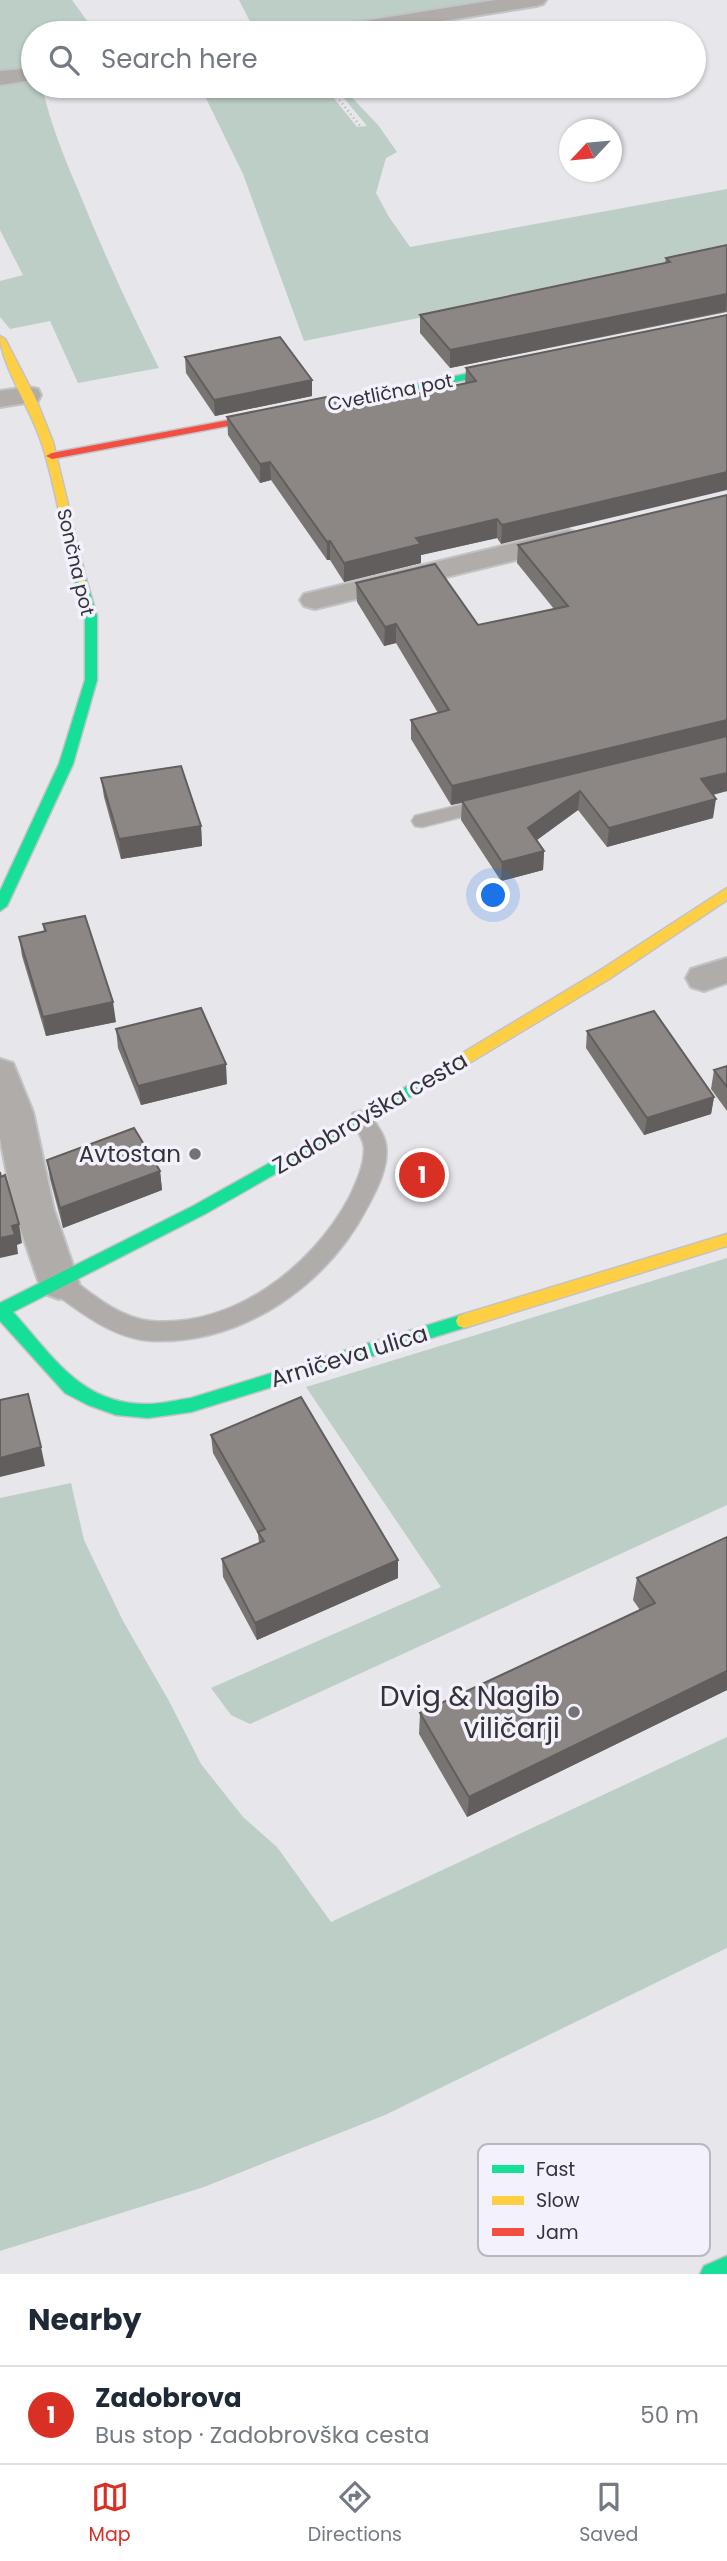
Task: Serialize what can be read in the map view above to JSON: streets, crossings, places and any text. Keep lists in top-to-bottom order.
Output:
{
  "streets": {
    "main road": [
      "Cvetlična pot",
      "Sončna pot",
      "Zadobrovška cesta",
      "Arničeva ulica"
    ]
  },
  "crossings": [
    ["Cvetlična pot", "Sončna pot"],
    ["Zadobrovška cesta", "Arničeva ulica"]
  ],
  "places": ["Avtostan", "Dvig & Nagib viličarji"],
  "legend": ["Fast", "Slow", "Jam"],
  "north": "bottom left",
  "page": {
    "search": "Search here",
    "pins": "1",
    "heading": "Nearby",
    "list": [
      {
        "mark": "1",
        "name": "Zadobrova",
        "note": "Bus stop · Zadobrovška cesta",
        "value": "50 m"
      }
    ],
    "nav": ["Map", "Directions", "Saved"]
  }
}
